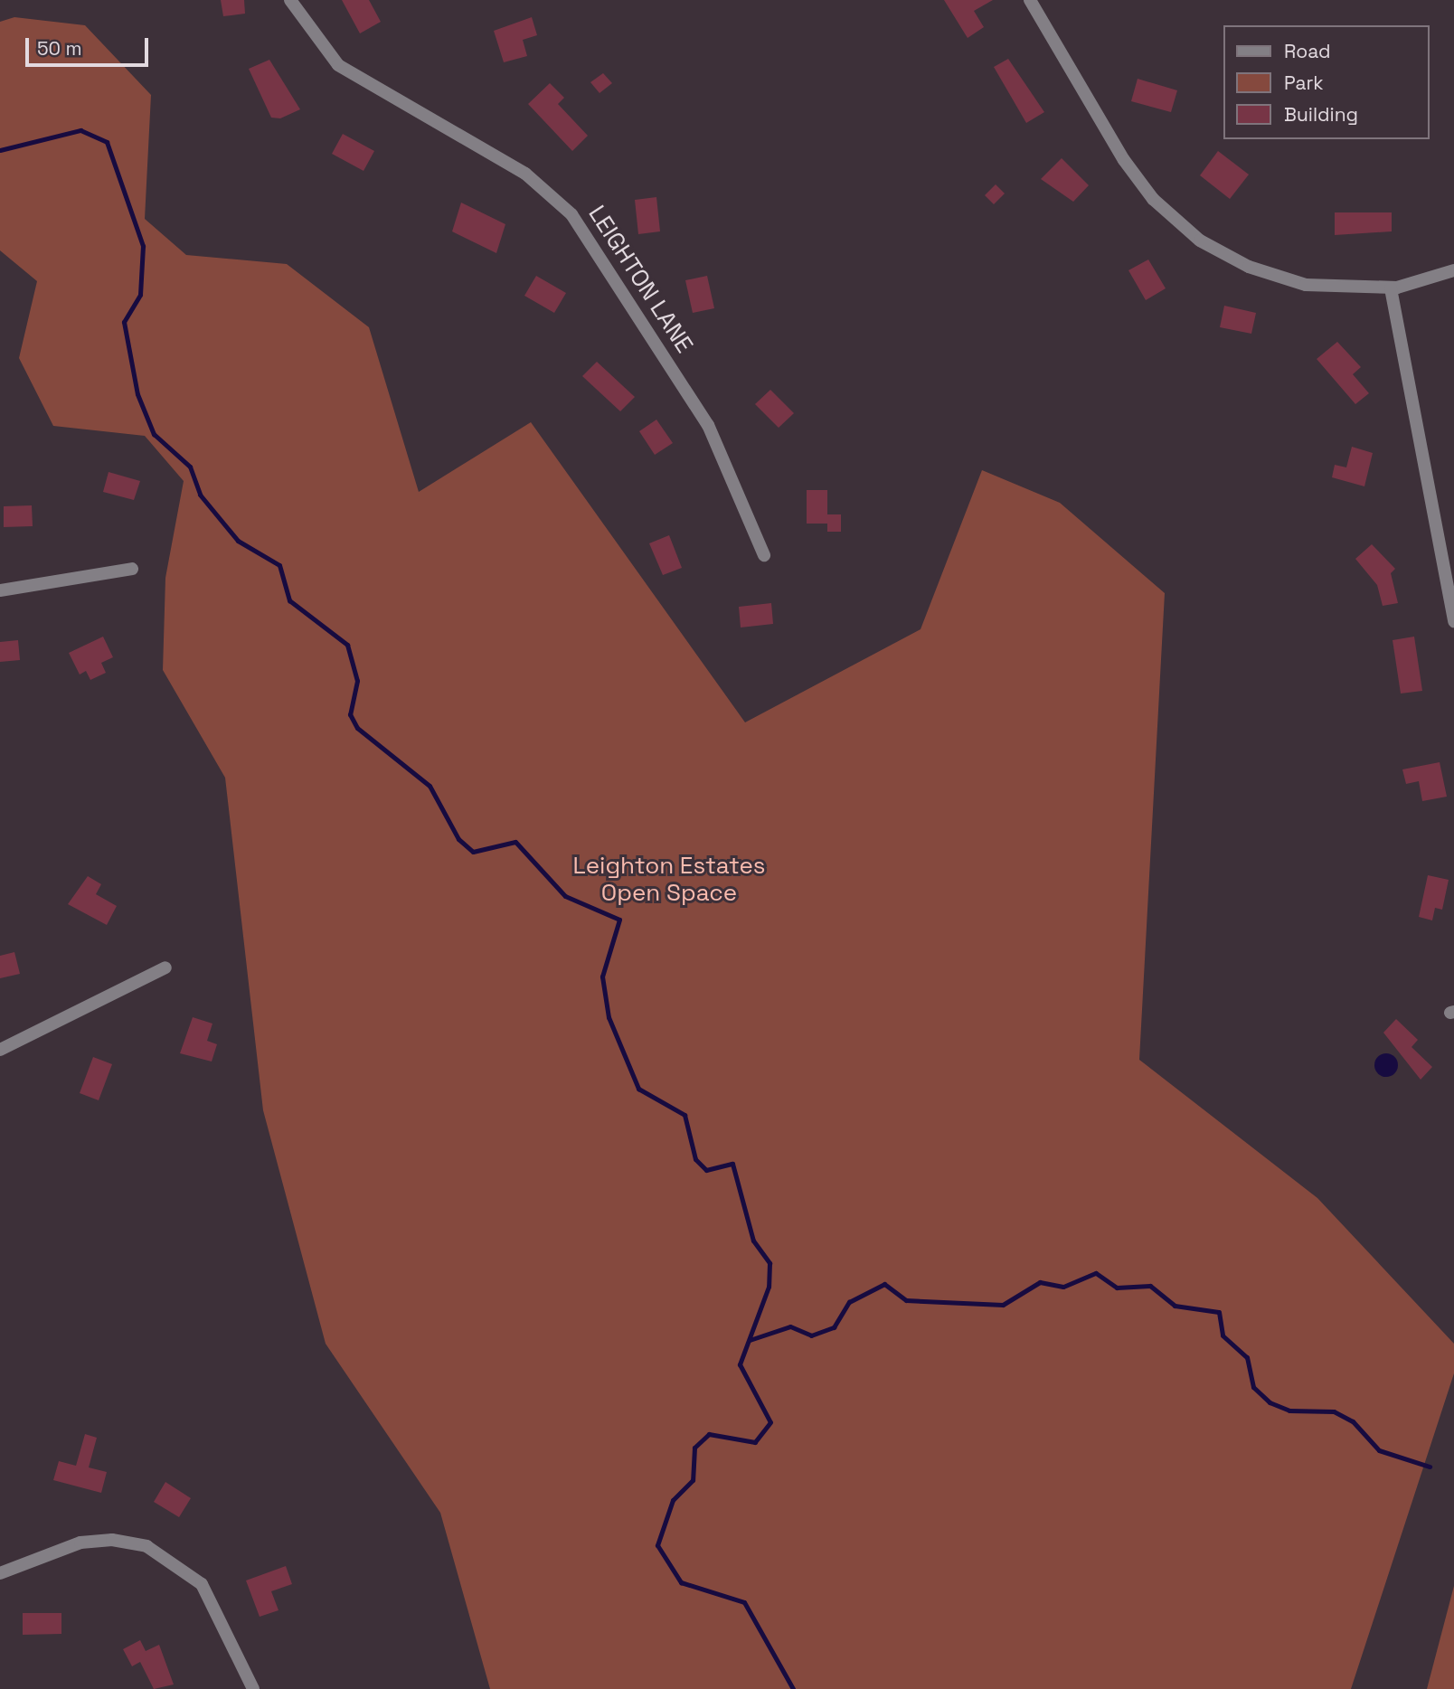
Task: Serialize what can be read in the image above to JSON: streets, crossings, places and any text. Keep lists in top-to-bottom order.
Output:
{
  "streets": {
    "street": ["LEIGHTON LANE"]
  },
  "parks": ["Leighton Estates Open Space"],
  "legend": ["Road", "Park", "Building"],
  "scale_bar": "50 m"
}
